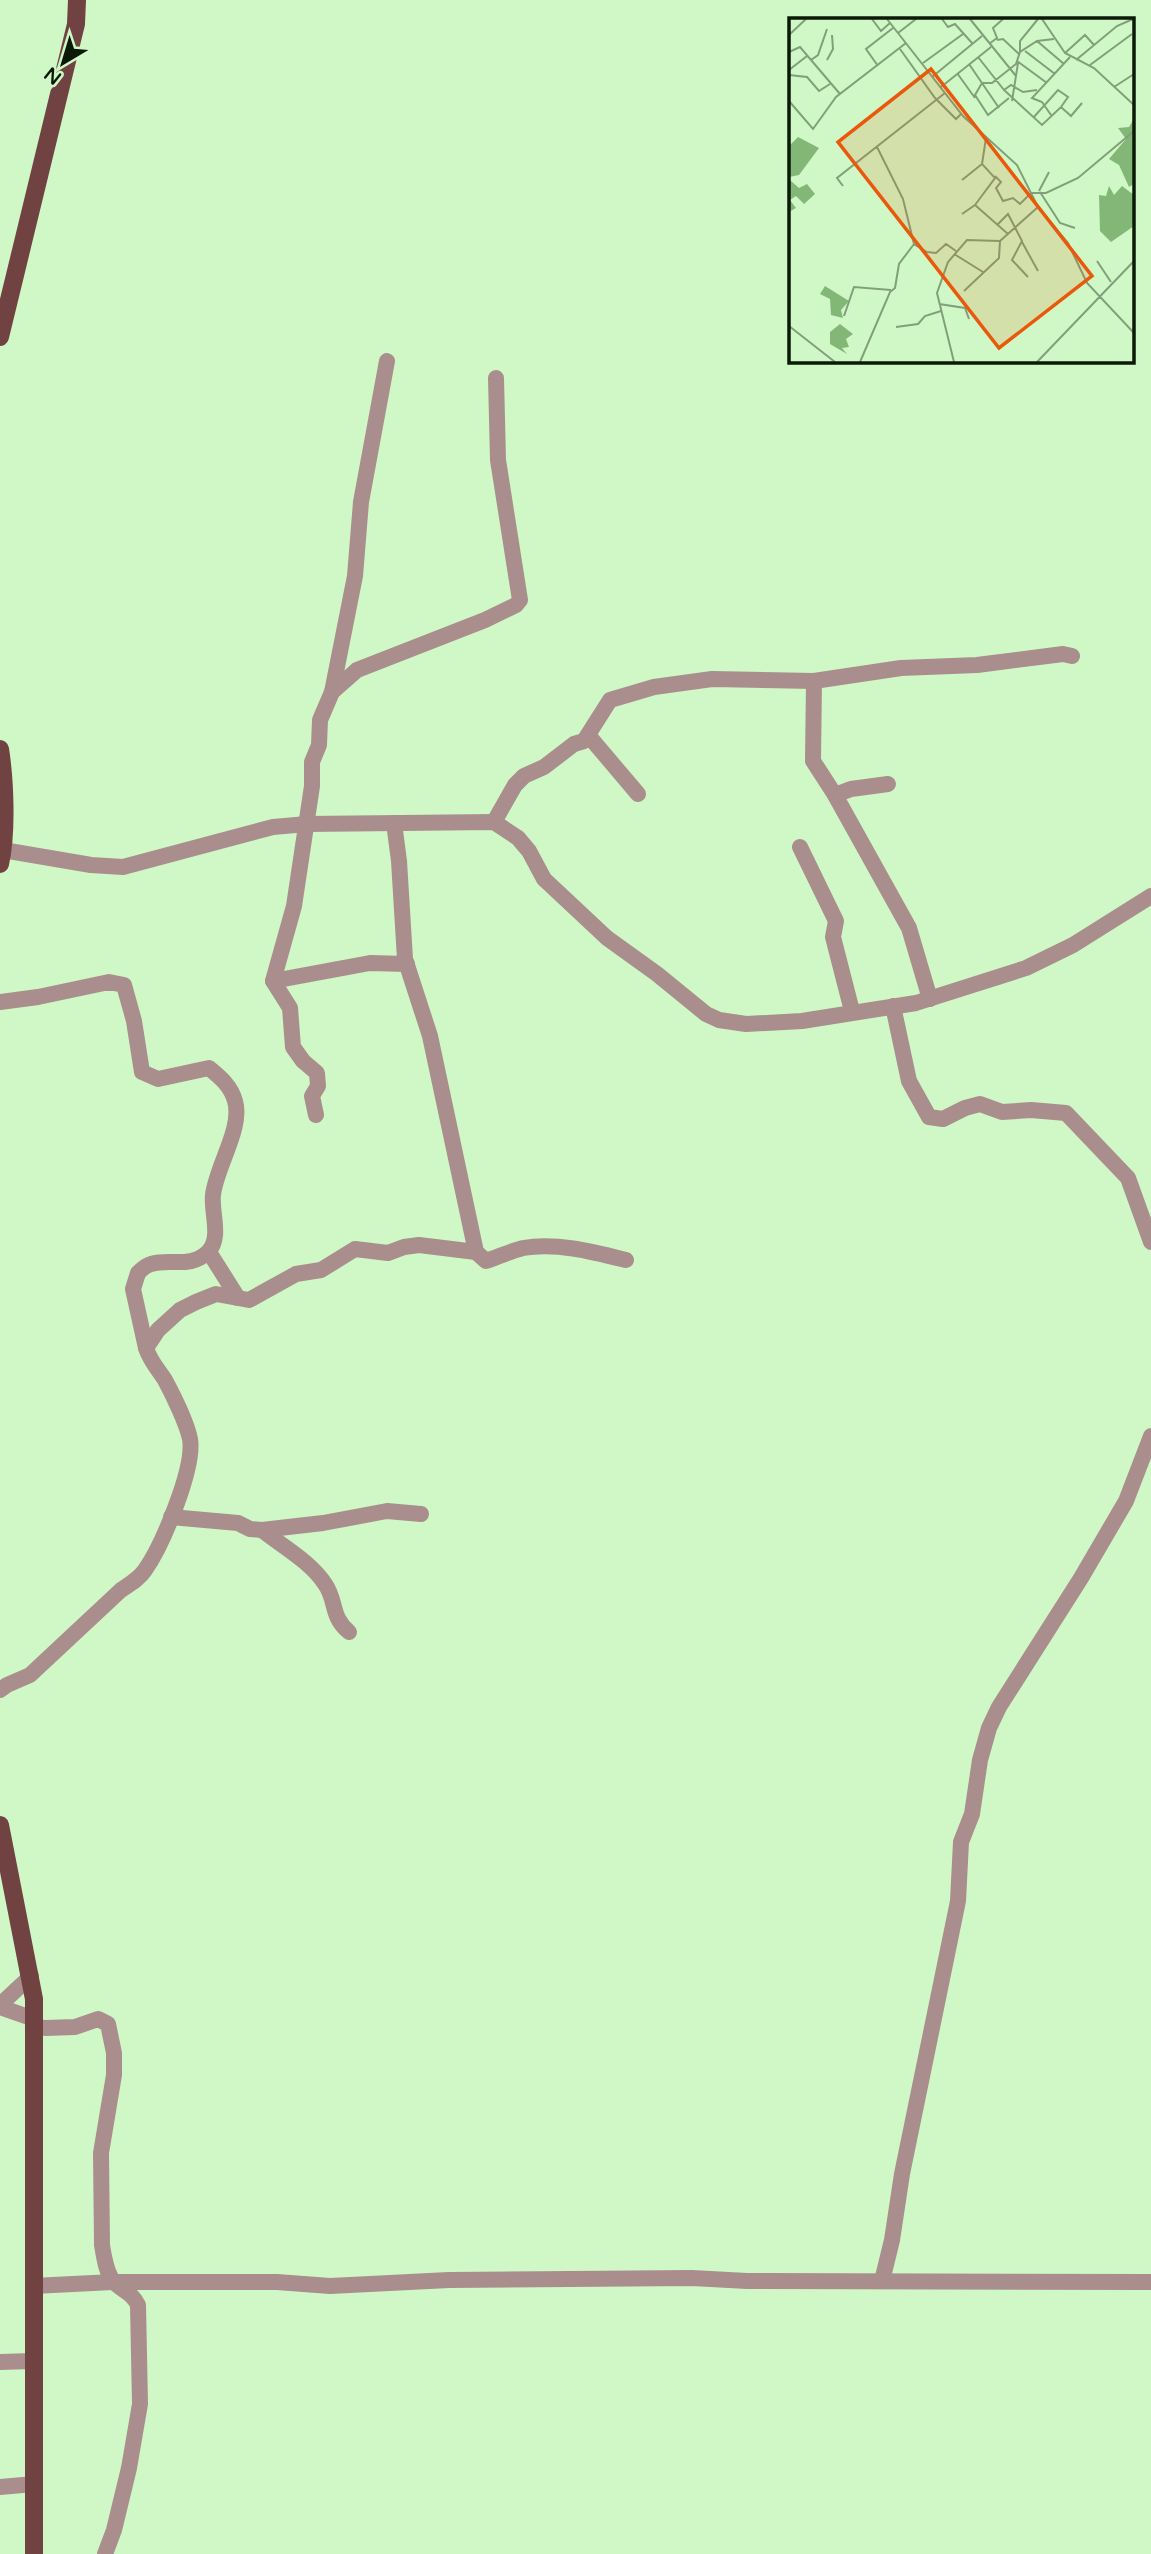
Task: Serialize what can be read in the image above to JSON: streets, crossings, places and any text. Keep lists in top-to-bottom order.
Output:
{
  "north": "bottom left"
}
